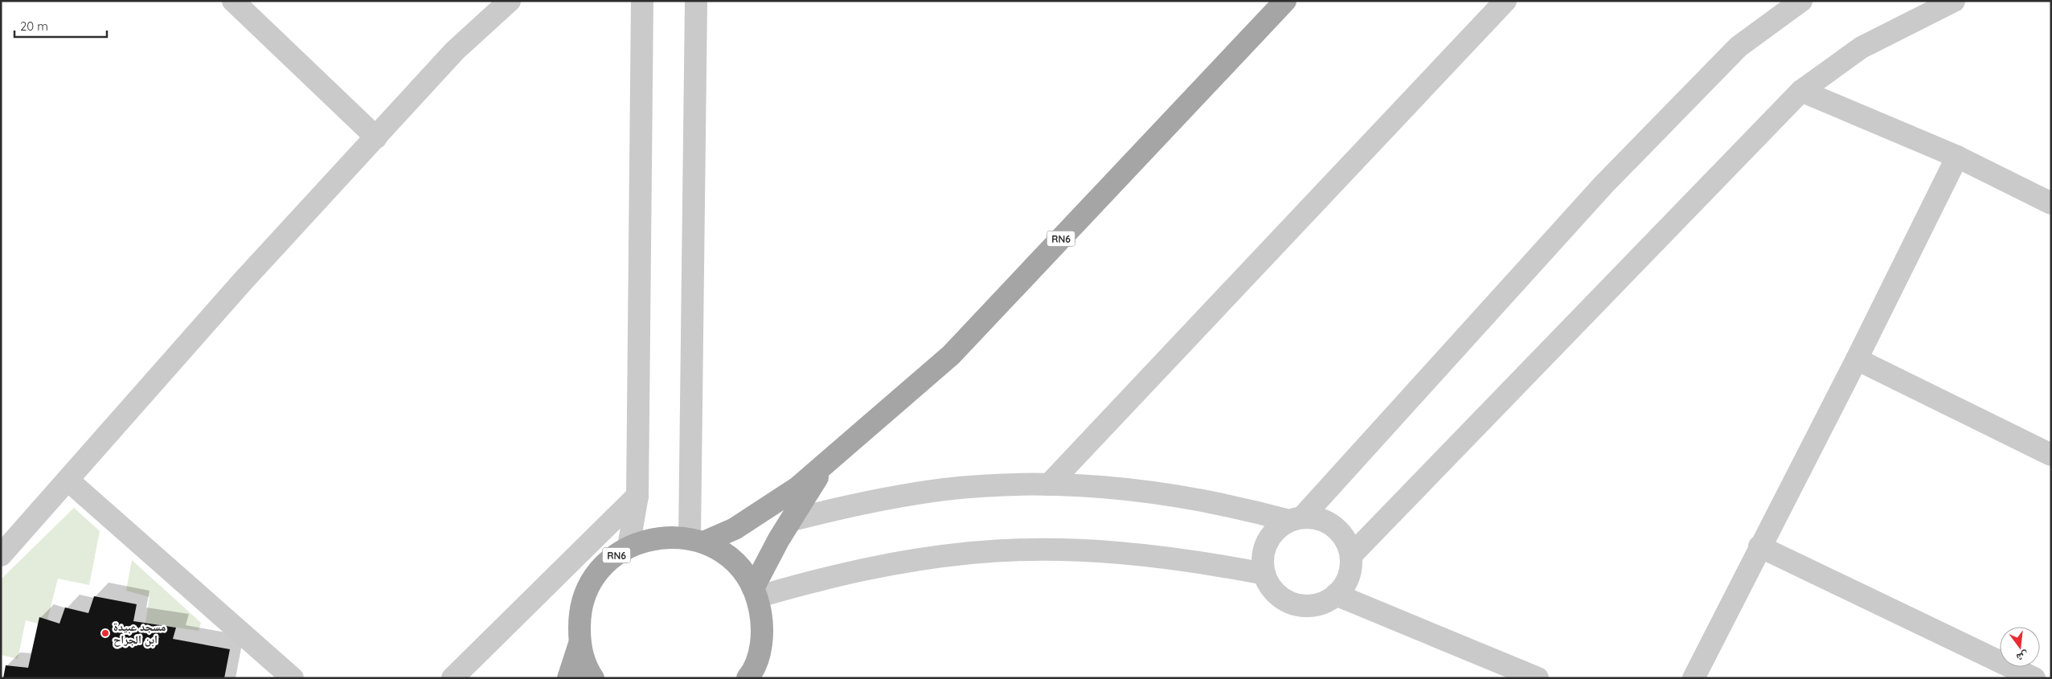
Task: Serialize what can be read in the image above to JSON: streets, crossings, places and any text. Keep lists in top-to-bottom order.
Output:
{
  "streets": {
    "main road": ["RN6"]
  },
  "places": ["مسجد عبيدة ابن الجراح"],
  "scale_bar": "20 m",
  "north": "bottom"
}
